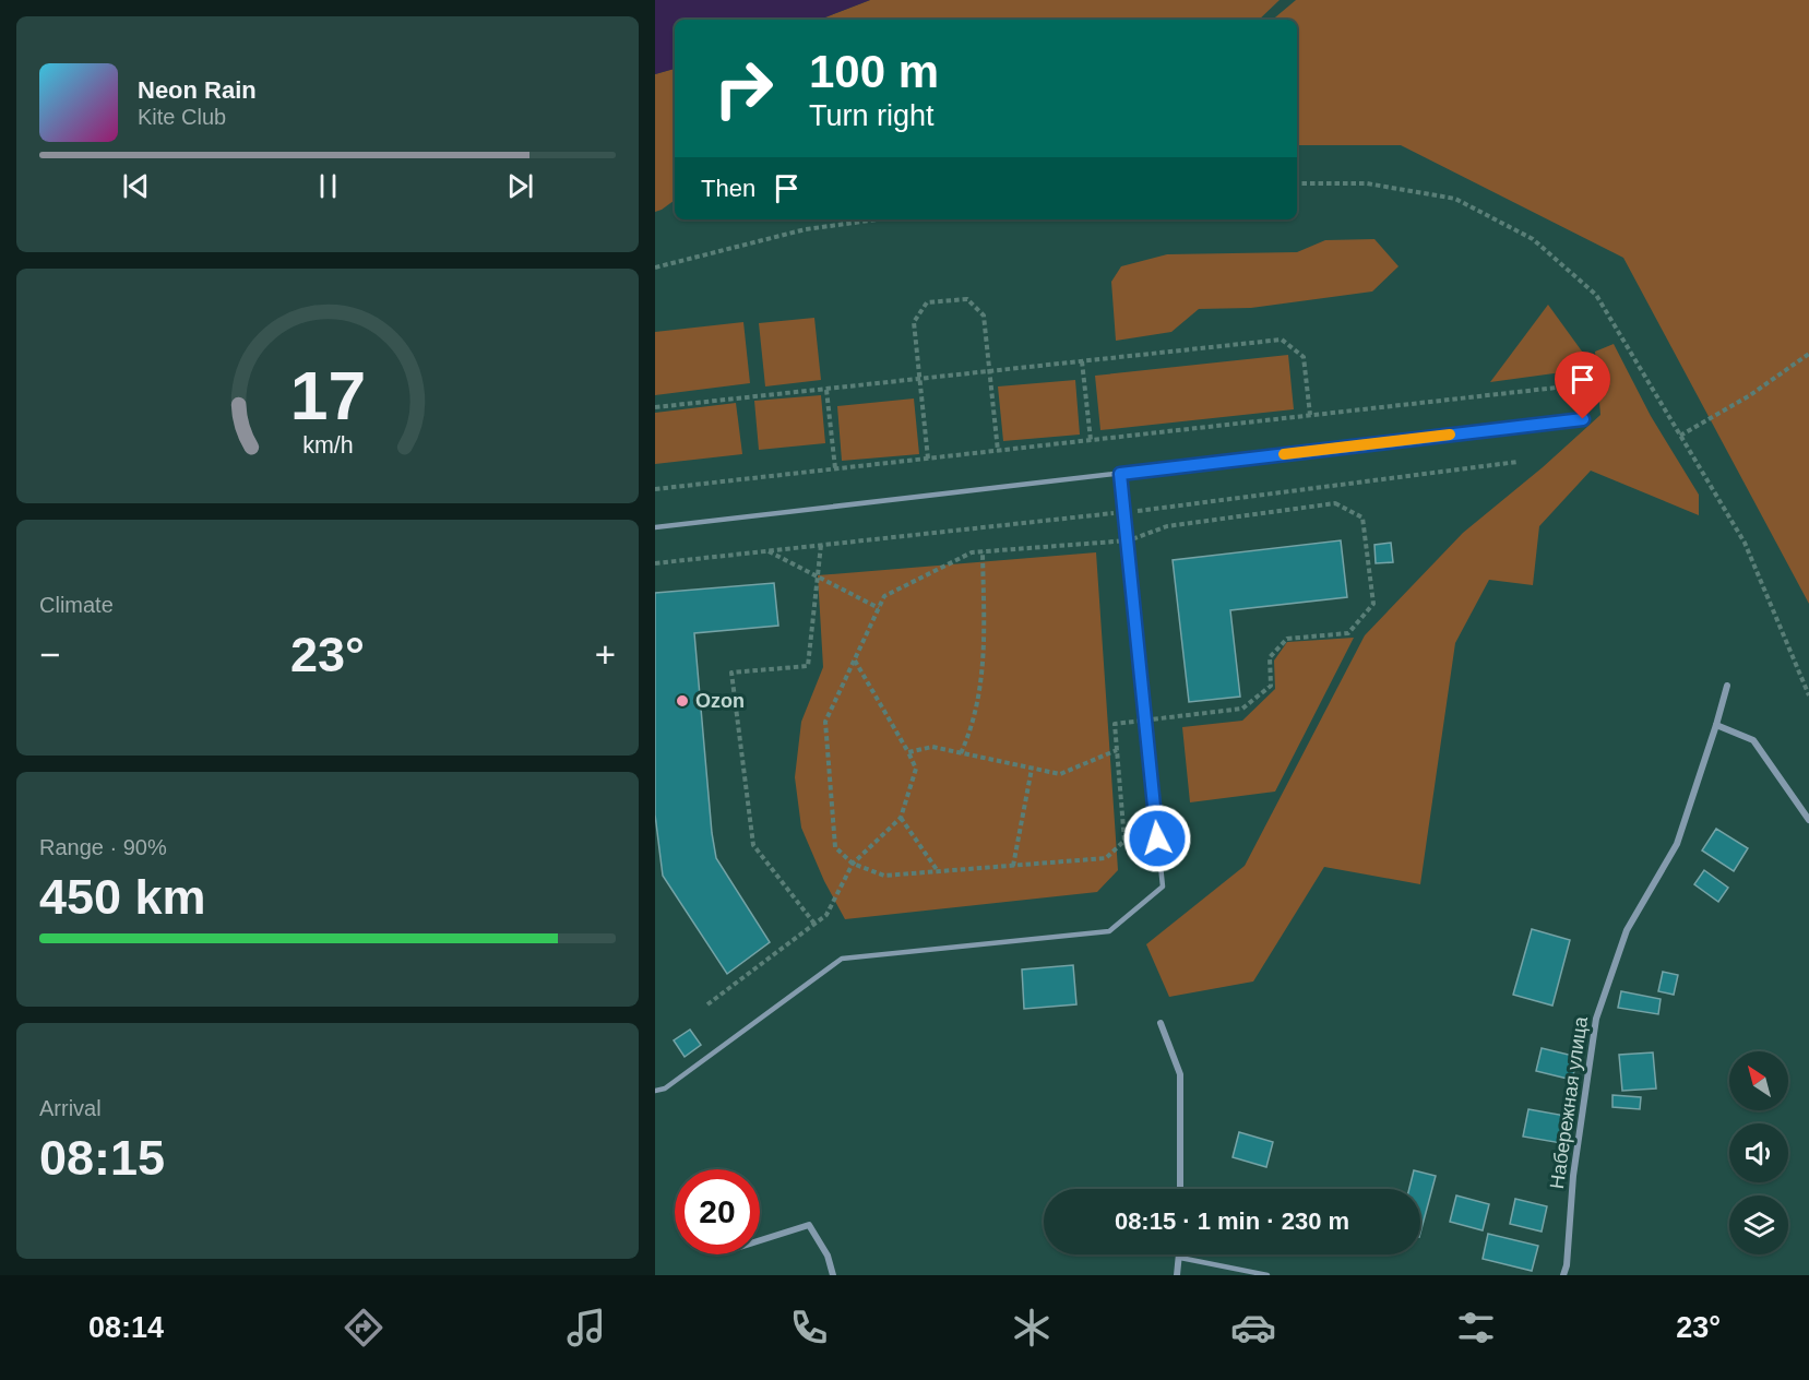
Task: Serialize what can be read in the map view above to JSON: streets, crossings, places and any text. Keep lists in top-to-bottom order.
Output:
{
  "streets": {
    "street": ["Набережная улица"]
  },
  "places": ["Ozon"],
  "north": "top left",
  "page": {
    "turn": ["100 m", "Turn right"],
    "song": ["Neon Rain", "Kite Club"],
    "then": "Then",
    "tile": [
      "Climate",
      ["Range · 90%", "450 km"],
      ["Arrival", "08:15"]
    ],
    "heat": ["−", "23°", "+"],
    "limit": "20",
    "trip": "08:15 · 1 min · 230 m",
    "tabs": ["08:14", "23°"],
    "gauge": ["17", "km/h"]
  }
}
